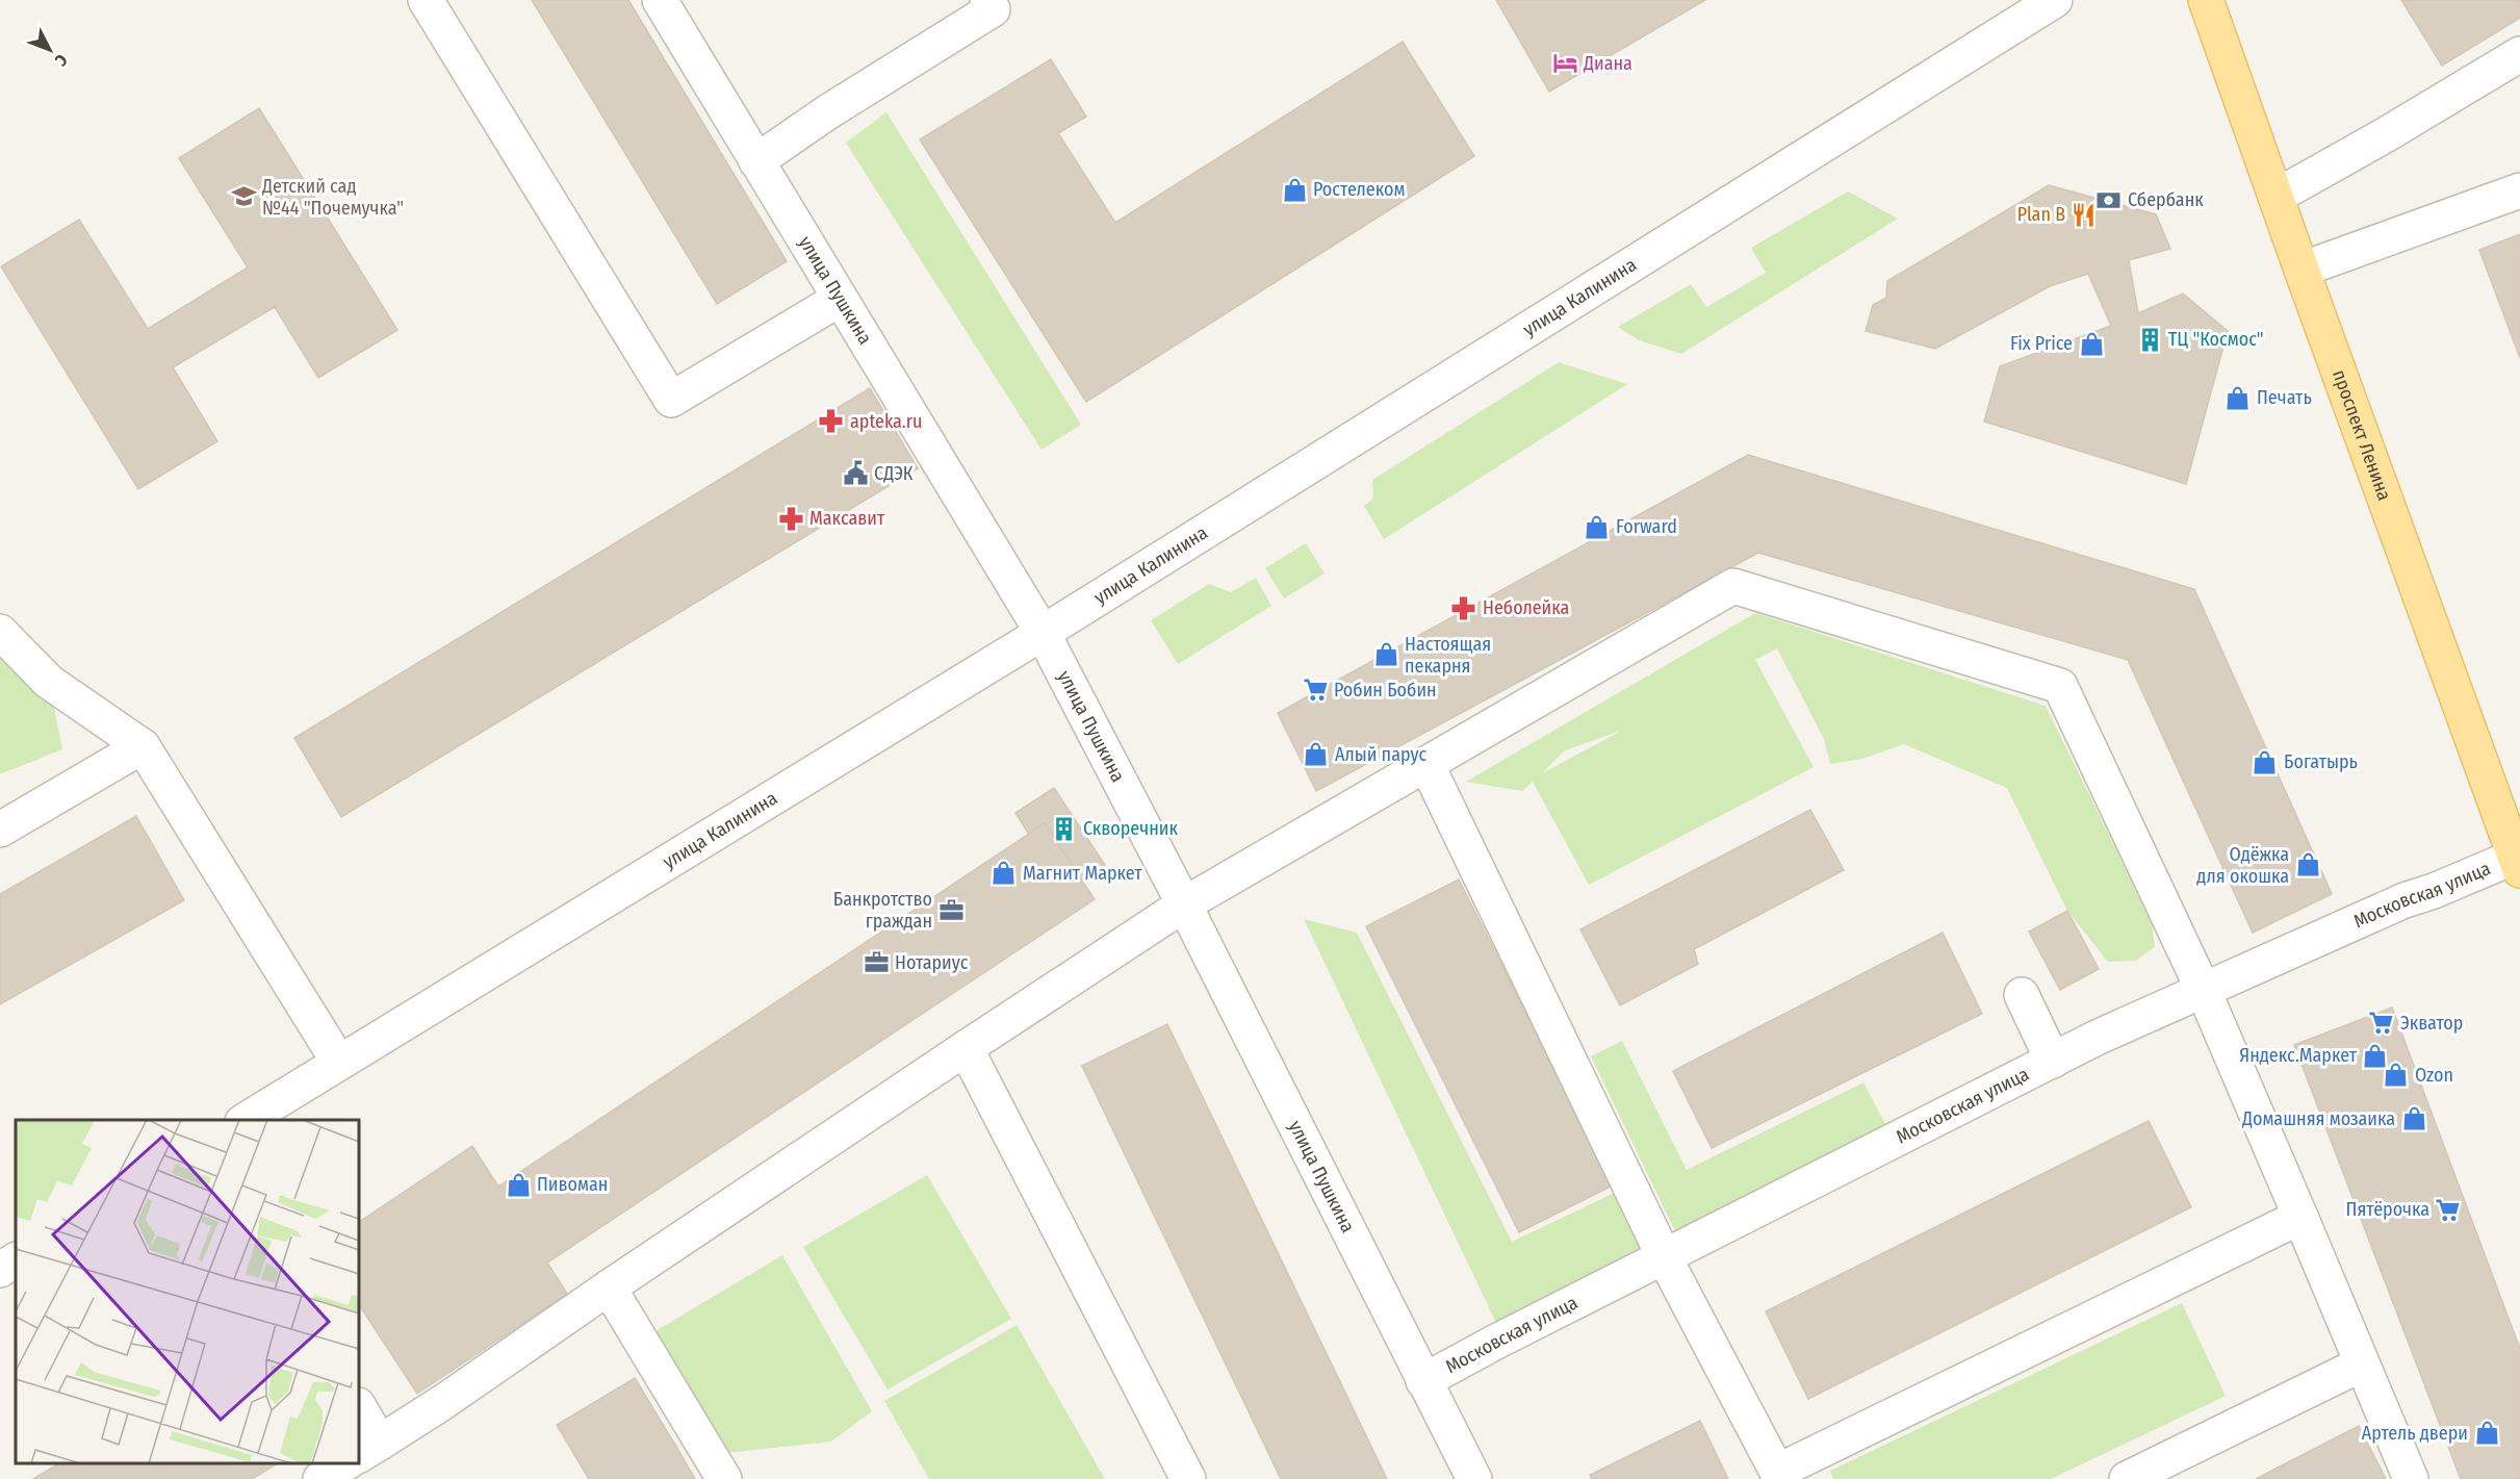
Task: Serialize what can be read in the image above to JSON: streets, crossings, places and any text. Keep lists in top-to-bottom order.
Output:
{
  "streets": {
    "main road": ["проспект Ленина"],
    "street": ["улица Пушкина", "улица Калинина", "Московская улица"]
  },
  "crossings": [
    ["улица Пушкина", "улица Калинина"],
    ["улица Пушкина", "Московская улица"],
    ["проспект Ленина", "Московская улица"]
  ],
  "places": {
    "hotel": ["Диана"],
    "shop": [
      "Ростелеком",
      "Fix Price",
      "Печать",
      "Forward",
      "Настоящая пекарня",
      "Алый парус",
      "Богатырь",
      "Одёжка для окошка",
      "Магнит Маркет",
      "Яндекс.Маркет",
      "Ozon",
      "Домашняя мозаика",
      "Пивоман",
      "Артель двери"
    ],
    "school or university": ["Детский сад №44 \"Почемучка\""],
    "bank": ["Сбербанк"],
    "restaurant": ["Plan B"],
    "building": ["ТЦ \"Космос\"", "Скворечник"],
    "pharmacy": ["apteka.ru", "Максавит", "Неболейка"],
    "public building": ["СДЭК"],
    "supermarket": ["Робин Бобин", "Экватор", "Пятёрочка"],
    "office": ["Банкротство граждан", "Нотариус"]
  },
  "north": "bottom right"
}
